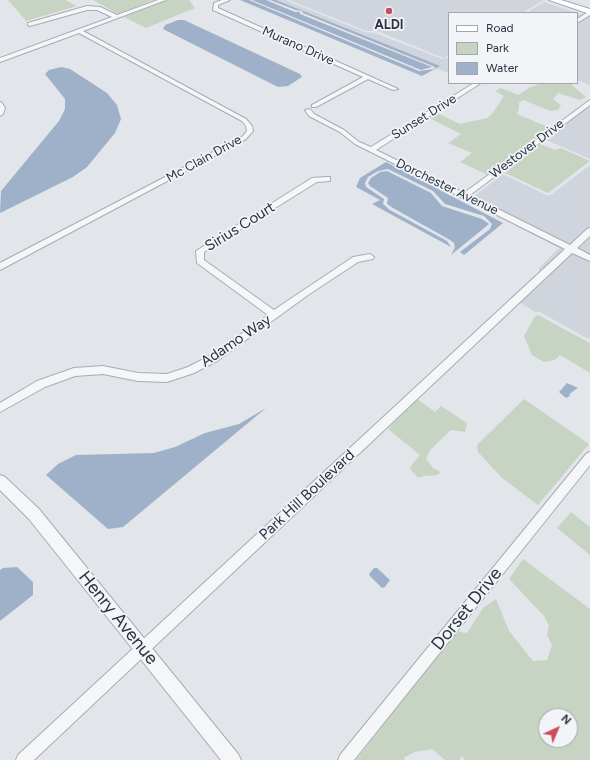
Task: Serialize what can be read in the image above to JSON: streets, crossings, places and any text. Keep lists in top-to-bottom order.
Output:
{
  "streets": {
    "street": [
      "Murano Drive",
      "Sunset Drive",
      "Westover Drive",
      "Mc Clain Drive",
      "Dorchester Avenue",
      "Sirius Court",
      "Adamo Way",
      "Park Hill Boulevard",
      "Dorset Drive",
      "Henry Avenue"
    ]
  },
  "crossings": [
    ["Murano Drive", "Dorchester Avenue"],
    ["Sunset Drive", "Dorchester Avenue"],
    ["Westover Drive", "Dorchester Avenue"],
    ["Dorchester Avenue", "Park Hill Boulevard"],
    ["Sirius Court", "Adamo Way"],
    ["Park Hill Boulevard", "Henry Avenue"]
  ],
  "places": ["ALDI"],
  "legend": ["Road", "Park", "Water"],
  "north": "top right"
}
